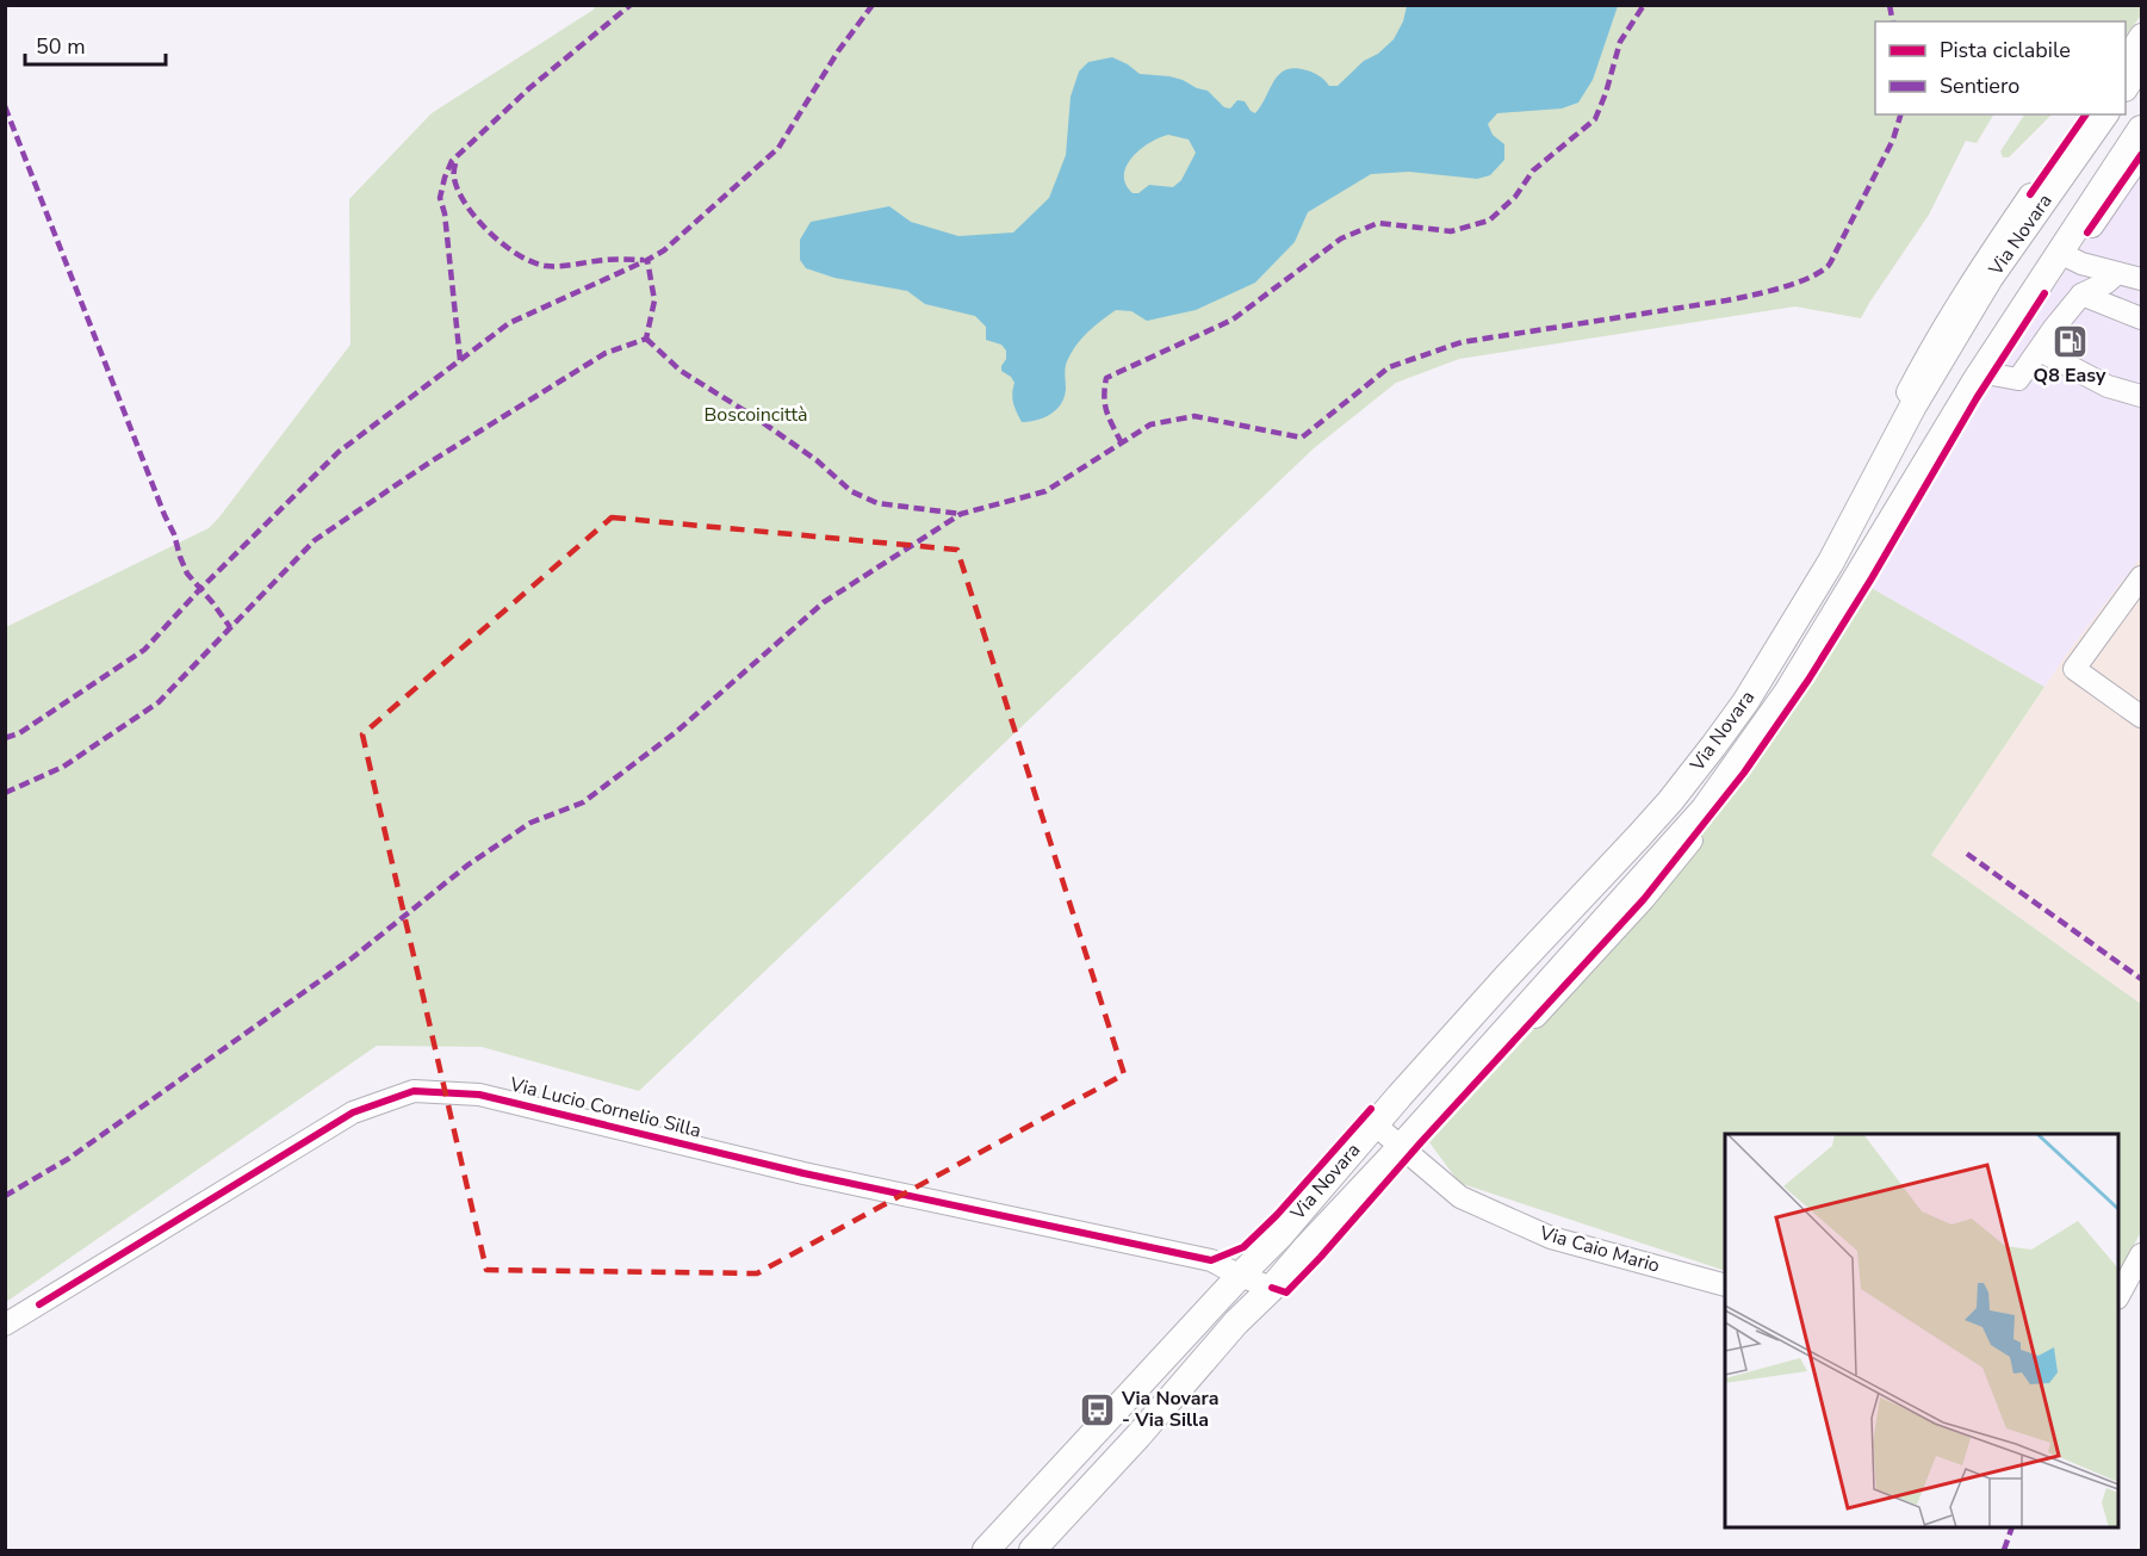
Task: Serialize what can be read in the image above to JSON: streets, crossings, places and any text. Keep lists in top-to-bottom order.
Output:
{
  "streets": {
    "main road": ["Via Novara"],
    "street": ["Via Lucio Cornelio Silla", "Via Caio Mario"]
  },
  "crossings": [
    ["Via Novara", "Via Lucio Cornelio Silla"],
    ["Via Novara", "Via Caio Mario"]
  ],
  "parks": ["Boscoincittà"],
  "places": {
    "fuel station": ["Q8 Easy"],
    "bus stop": ["Via Novara - Via Silla"]
  },
  "legend": ["Pista ciclabile", "Sentiero"],
  "scale_bar": "50 m"
}
